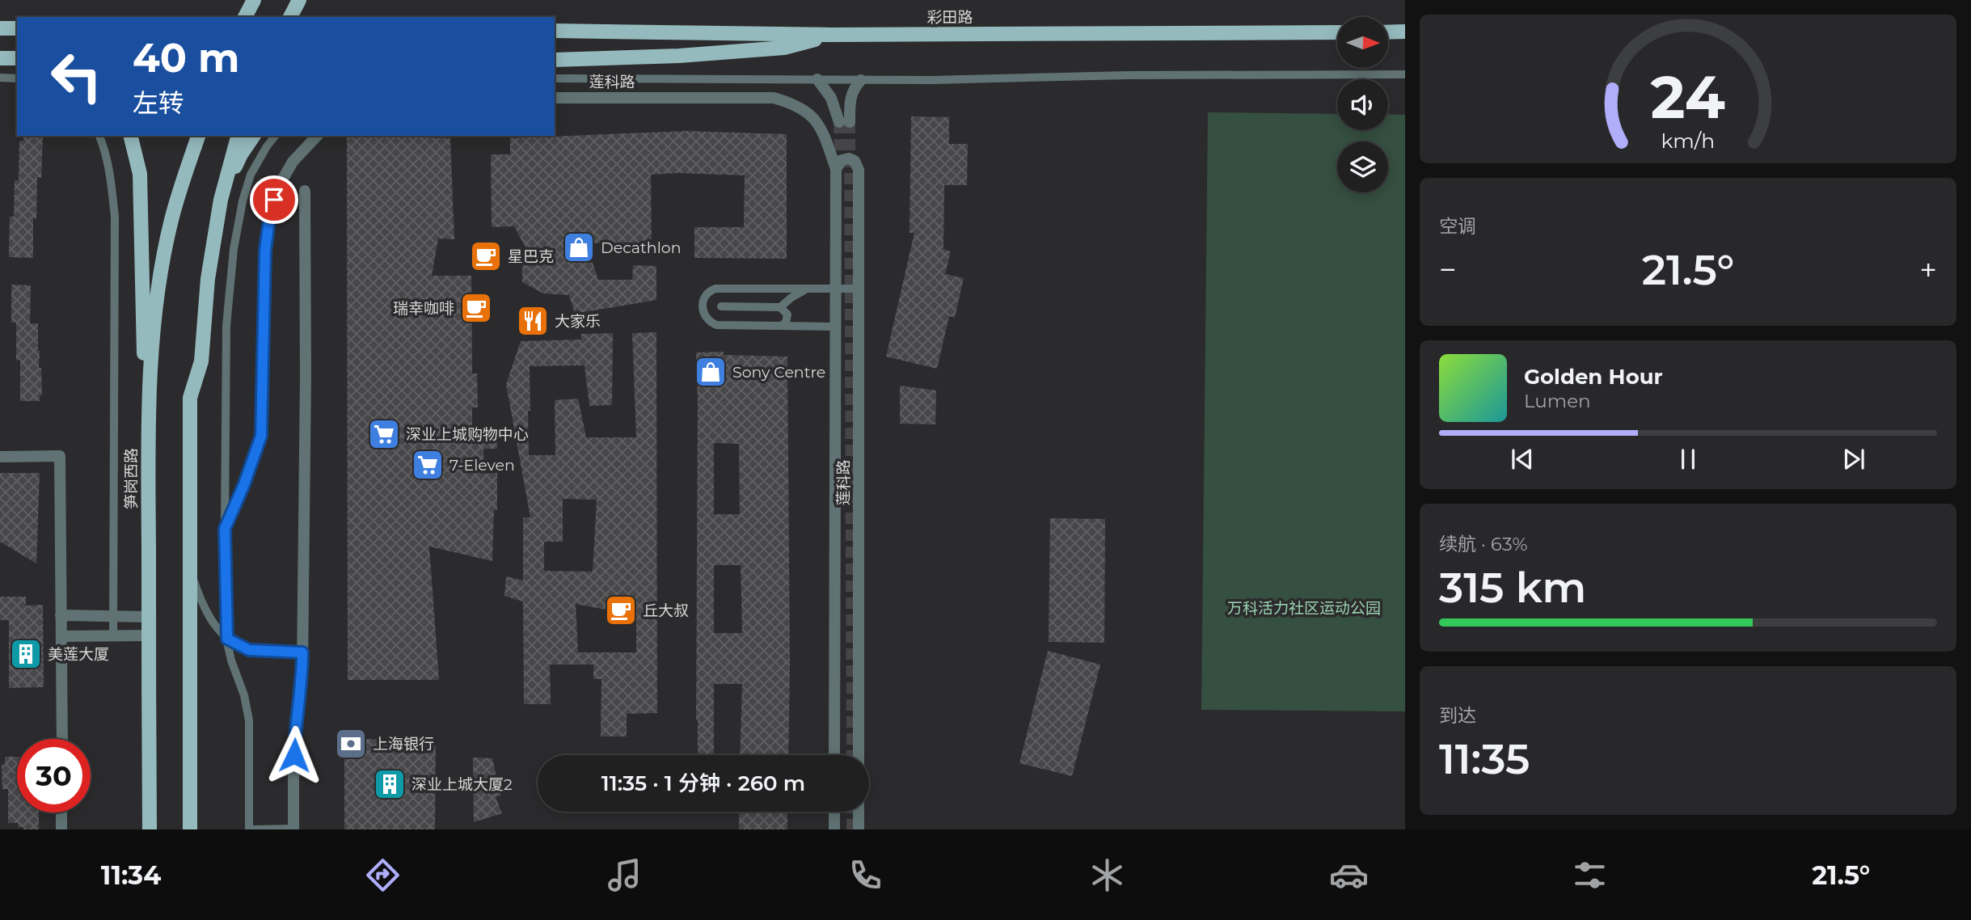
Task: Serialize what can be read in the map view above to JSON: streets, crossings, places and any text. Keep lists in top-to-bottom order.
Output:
{
  "streets": {
    "main road": ["彩田路", "笋岗西路"],
    "street": ["莲科路"]
  },
  "parks": ["万科活力社区运动公园"],
  "places": {
    "shop": ["Decathlon", "Sony Centre"],
    "cafe": ["星巴克", "瑞幸咖啡", "丘大叔"],
    "restaurant": ["大家乐"],
    "supermarket": ["深业上城购物中心", "7-Eleven"],
    "building": ["美莲大厦", "深业上城大厦2"],
    "bank": ["上海银行"]
  },
  "north": "right",
  "page": {
    "turn": ["40 m", "左转"],
    "tile": [
      "空调",
      ["续航 · 63%", "315 km"],
      ["到达", "11:35"]
    ],
    "heat": ["−", "21.5°", "+"],
    "song": ["Golden Hour", "Lumen"],
    "limit": "30",
    "trip": "11:35 · 1 分钟 · 260 m",
    "tabs": ["11:34", "21.5°"],
    "gauge": ["24", "km/h"]
  }
}
